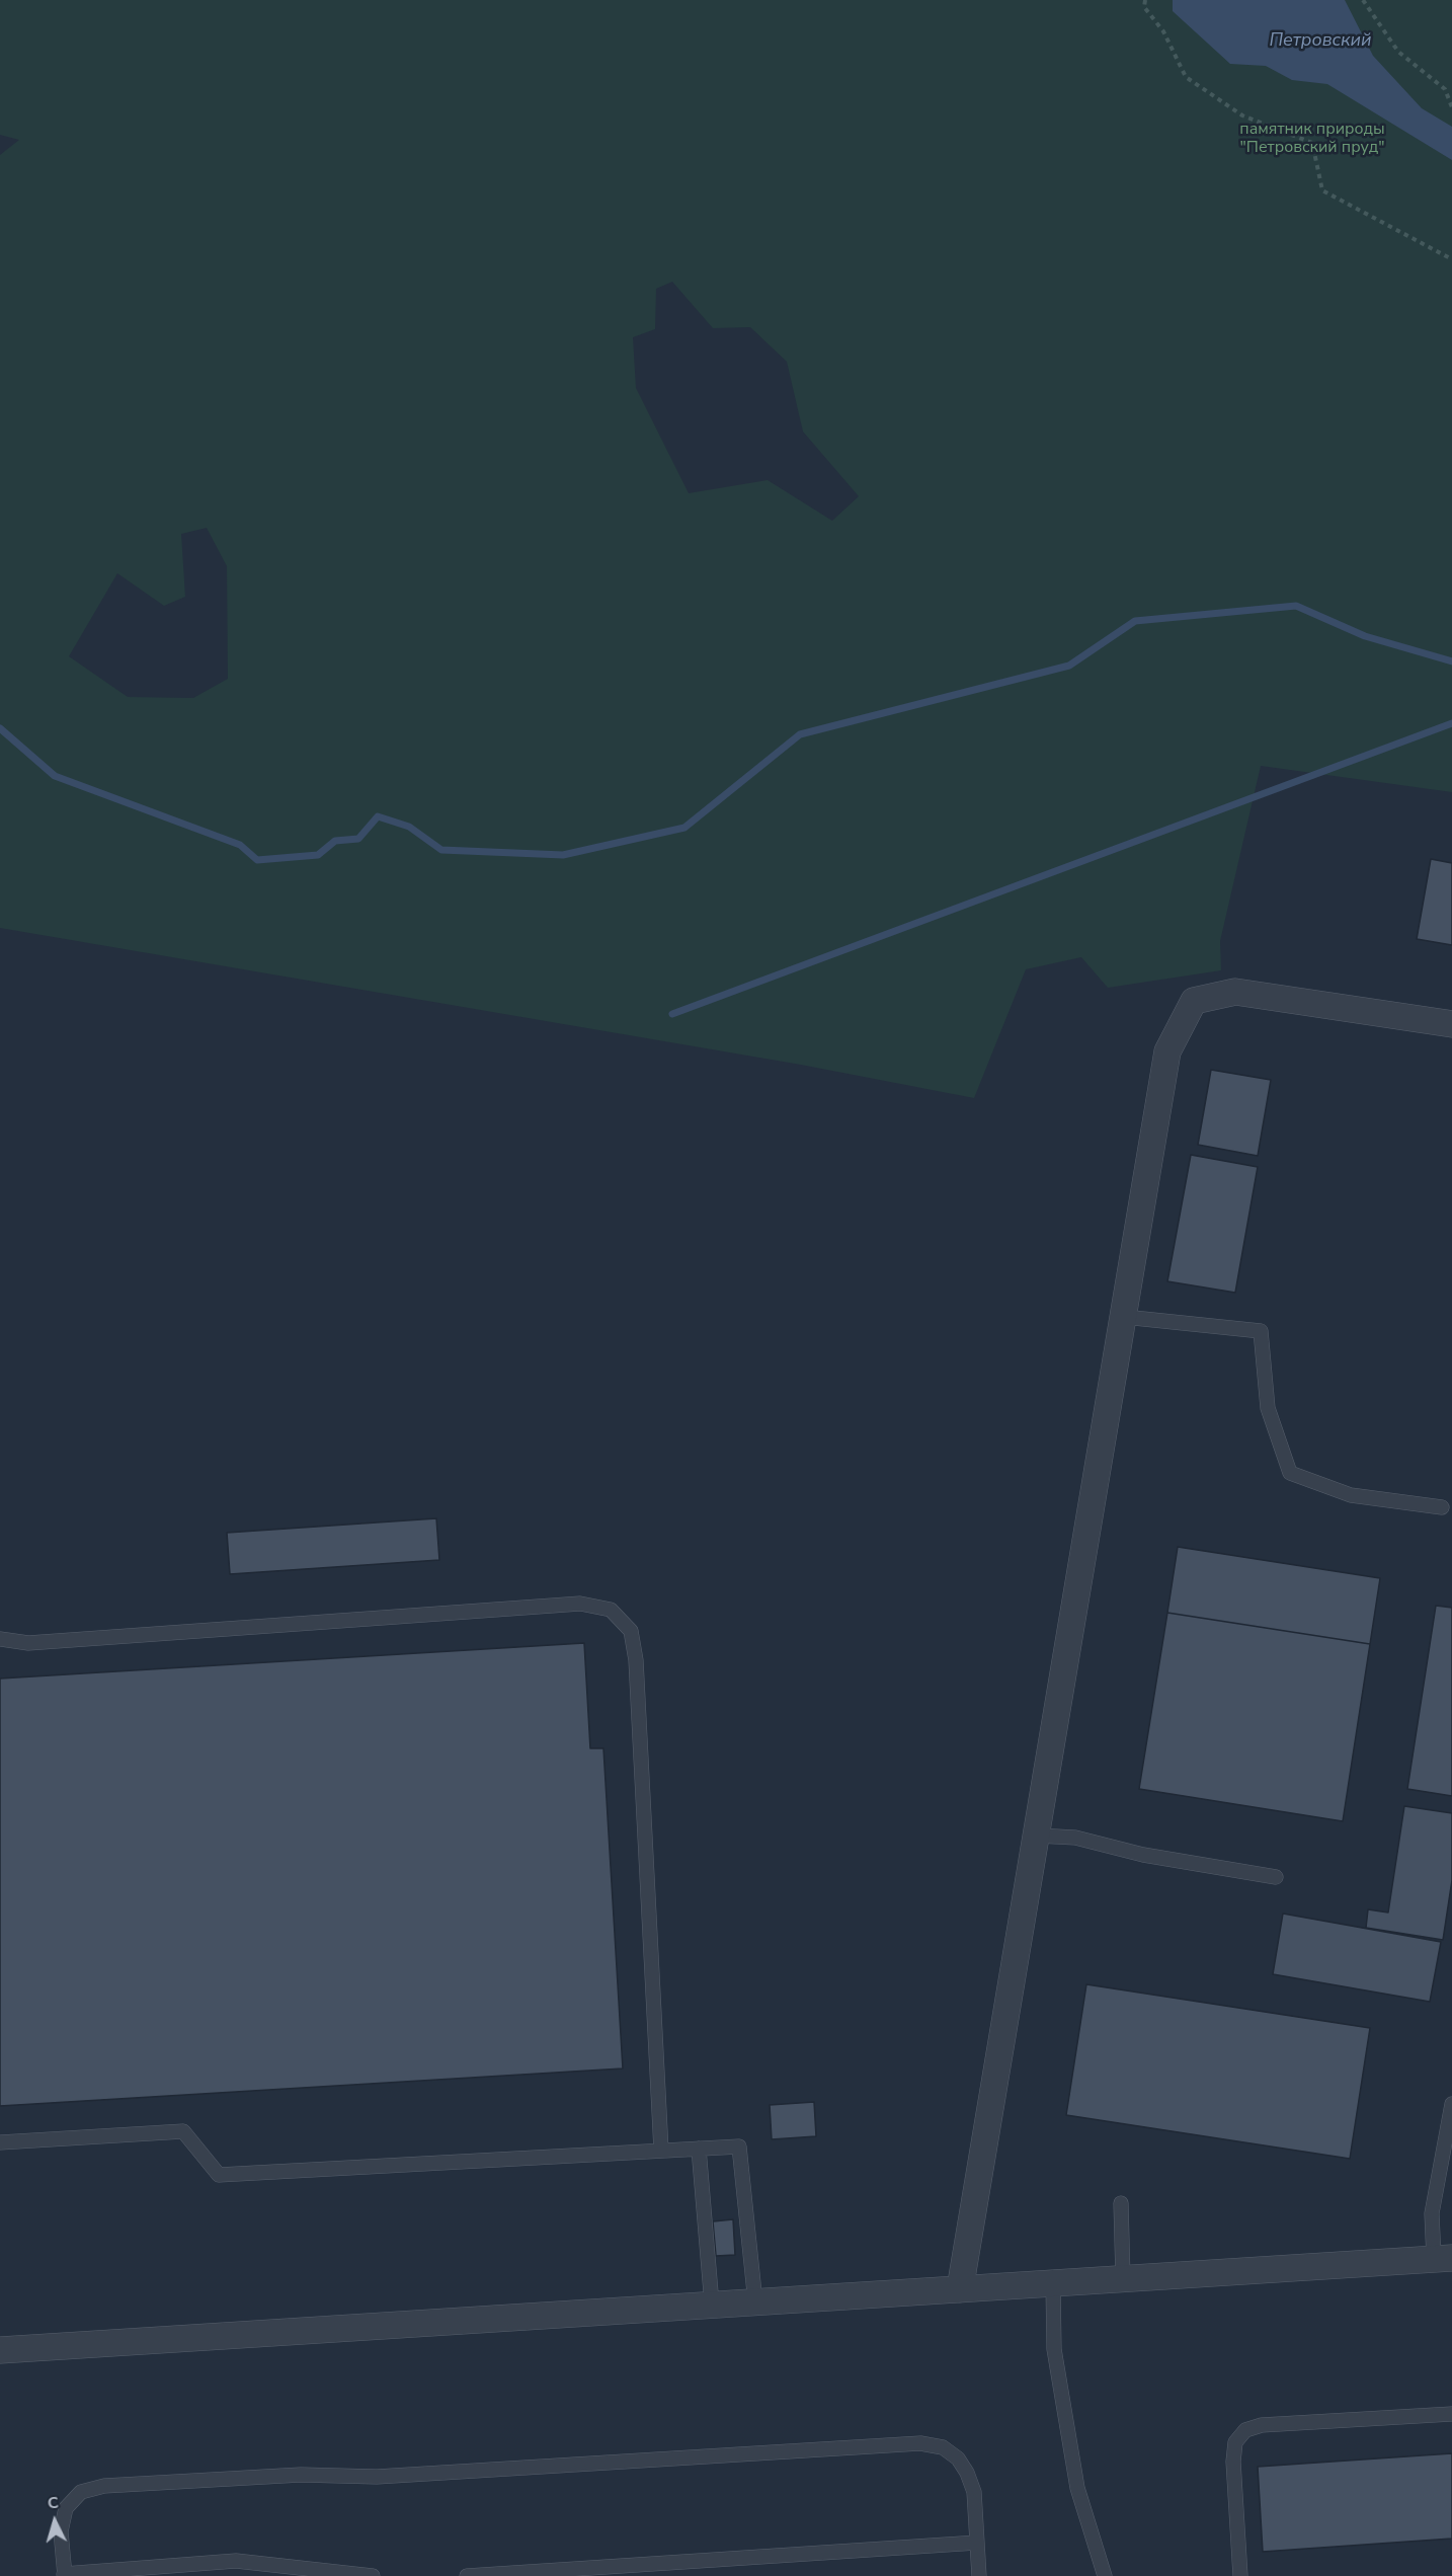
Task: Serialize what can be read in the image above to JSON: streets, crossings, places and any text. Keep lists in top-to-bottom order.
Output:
{
  "water": ["Петровский"],
  "parks": ["памятник природы \"Петровский пруд\""],
  "north": "top"
}
